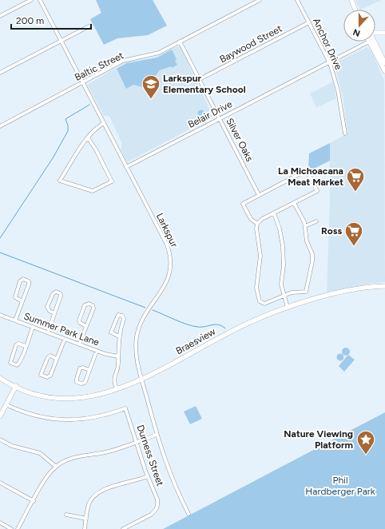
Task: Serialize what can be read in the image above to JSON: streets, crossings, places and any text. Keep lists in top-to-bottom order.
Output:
{
  "streets": {
    "street": [
      "Baywood Street",
      "Anchor Drive",
      "Baltic Street",
      "Belair Drive",
      "Silver Oaks",
      "Larkspur",
      "Summer Park Lane",
      "Braesview",
      "Durness Street"
    ]
  },
  "crossings": [
    ["Baywood Street", "Anchor Drive"],
    ["Baywood Street", "Silver Oaks"],
    ["Anchor Drive", "Belair Drive"],
    ["Baltic Street", "Silver Oaks"],
    ["Baltic Street", "Larkspur"],
    ["Belair Drive", "Silver Oaks"],
    ["Belair Drive", "Larkspur"],
    ["Larkspur", "Braesview"]
  ],
  "parks": ["Phil Hardberger Park"],
  "places": {
    "school or university": ["Larkspur Elementary School"],
    "supermarket": ["La Michoacana Meat Market", "Ross"],
    "place": ["Nature Viewing Platform"]
  },
  "scale_bar": "200 m",
  "north": "bottom"
}
